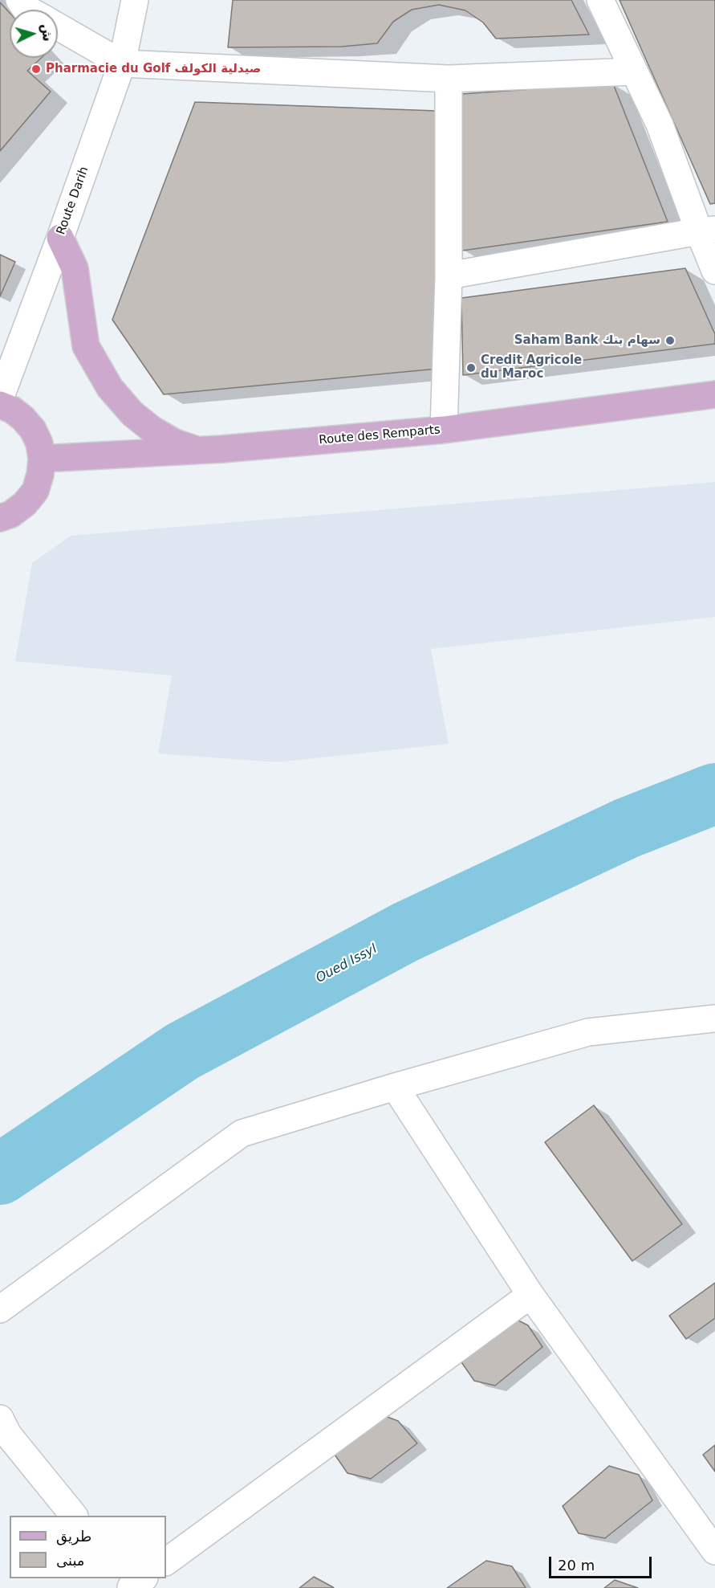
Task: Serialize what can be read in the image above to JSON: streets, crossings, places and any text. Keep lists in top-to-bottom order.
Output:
{
  "streets": {
    "main road": ["Route des Remparts"],
    "street": ["Route Darih"]
  },
  "water": ["Oued Issyl"],
  "places": ["Pharmacie du Golf صيدلية الكولف", "Saham Bank سهام بنك", "Credit Agricole du Maroc"],
  "legend": ["طريق", "مبنى"],
  "scale_bar": "20 m",
  "north": "right"
}
